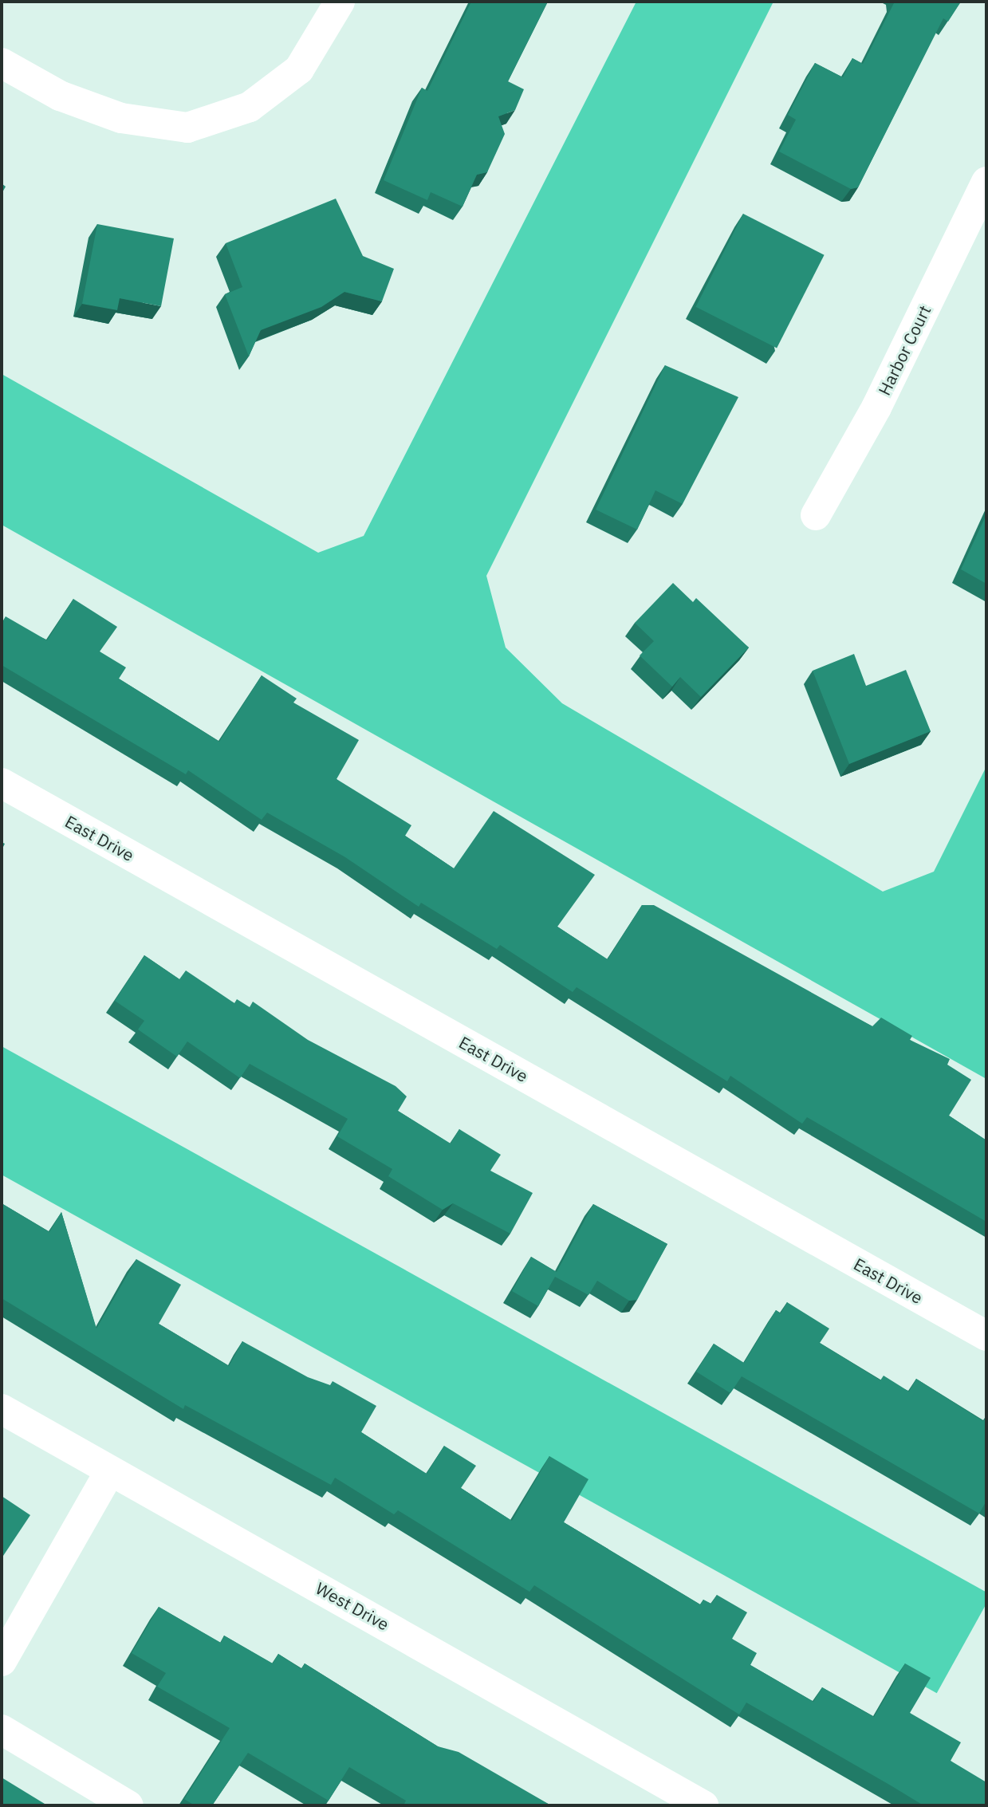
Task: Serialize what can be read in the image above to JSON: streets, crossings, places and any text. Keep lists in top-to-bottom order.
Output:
{
  "streets": {
    "street": ["Harbor Court", "East Drive", "West Drive"]
  }
}
